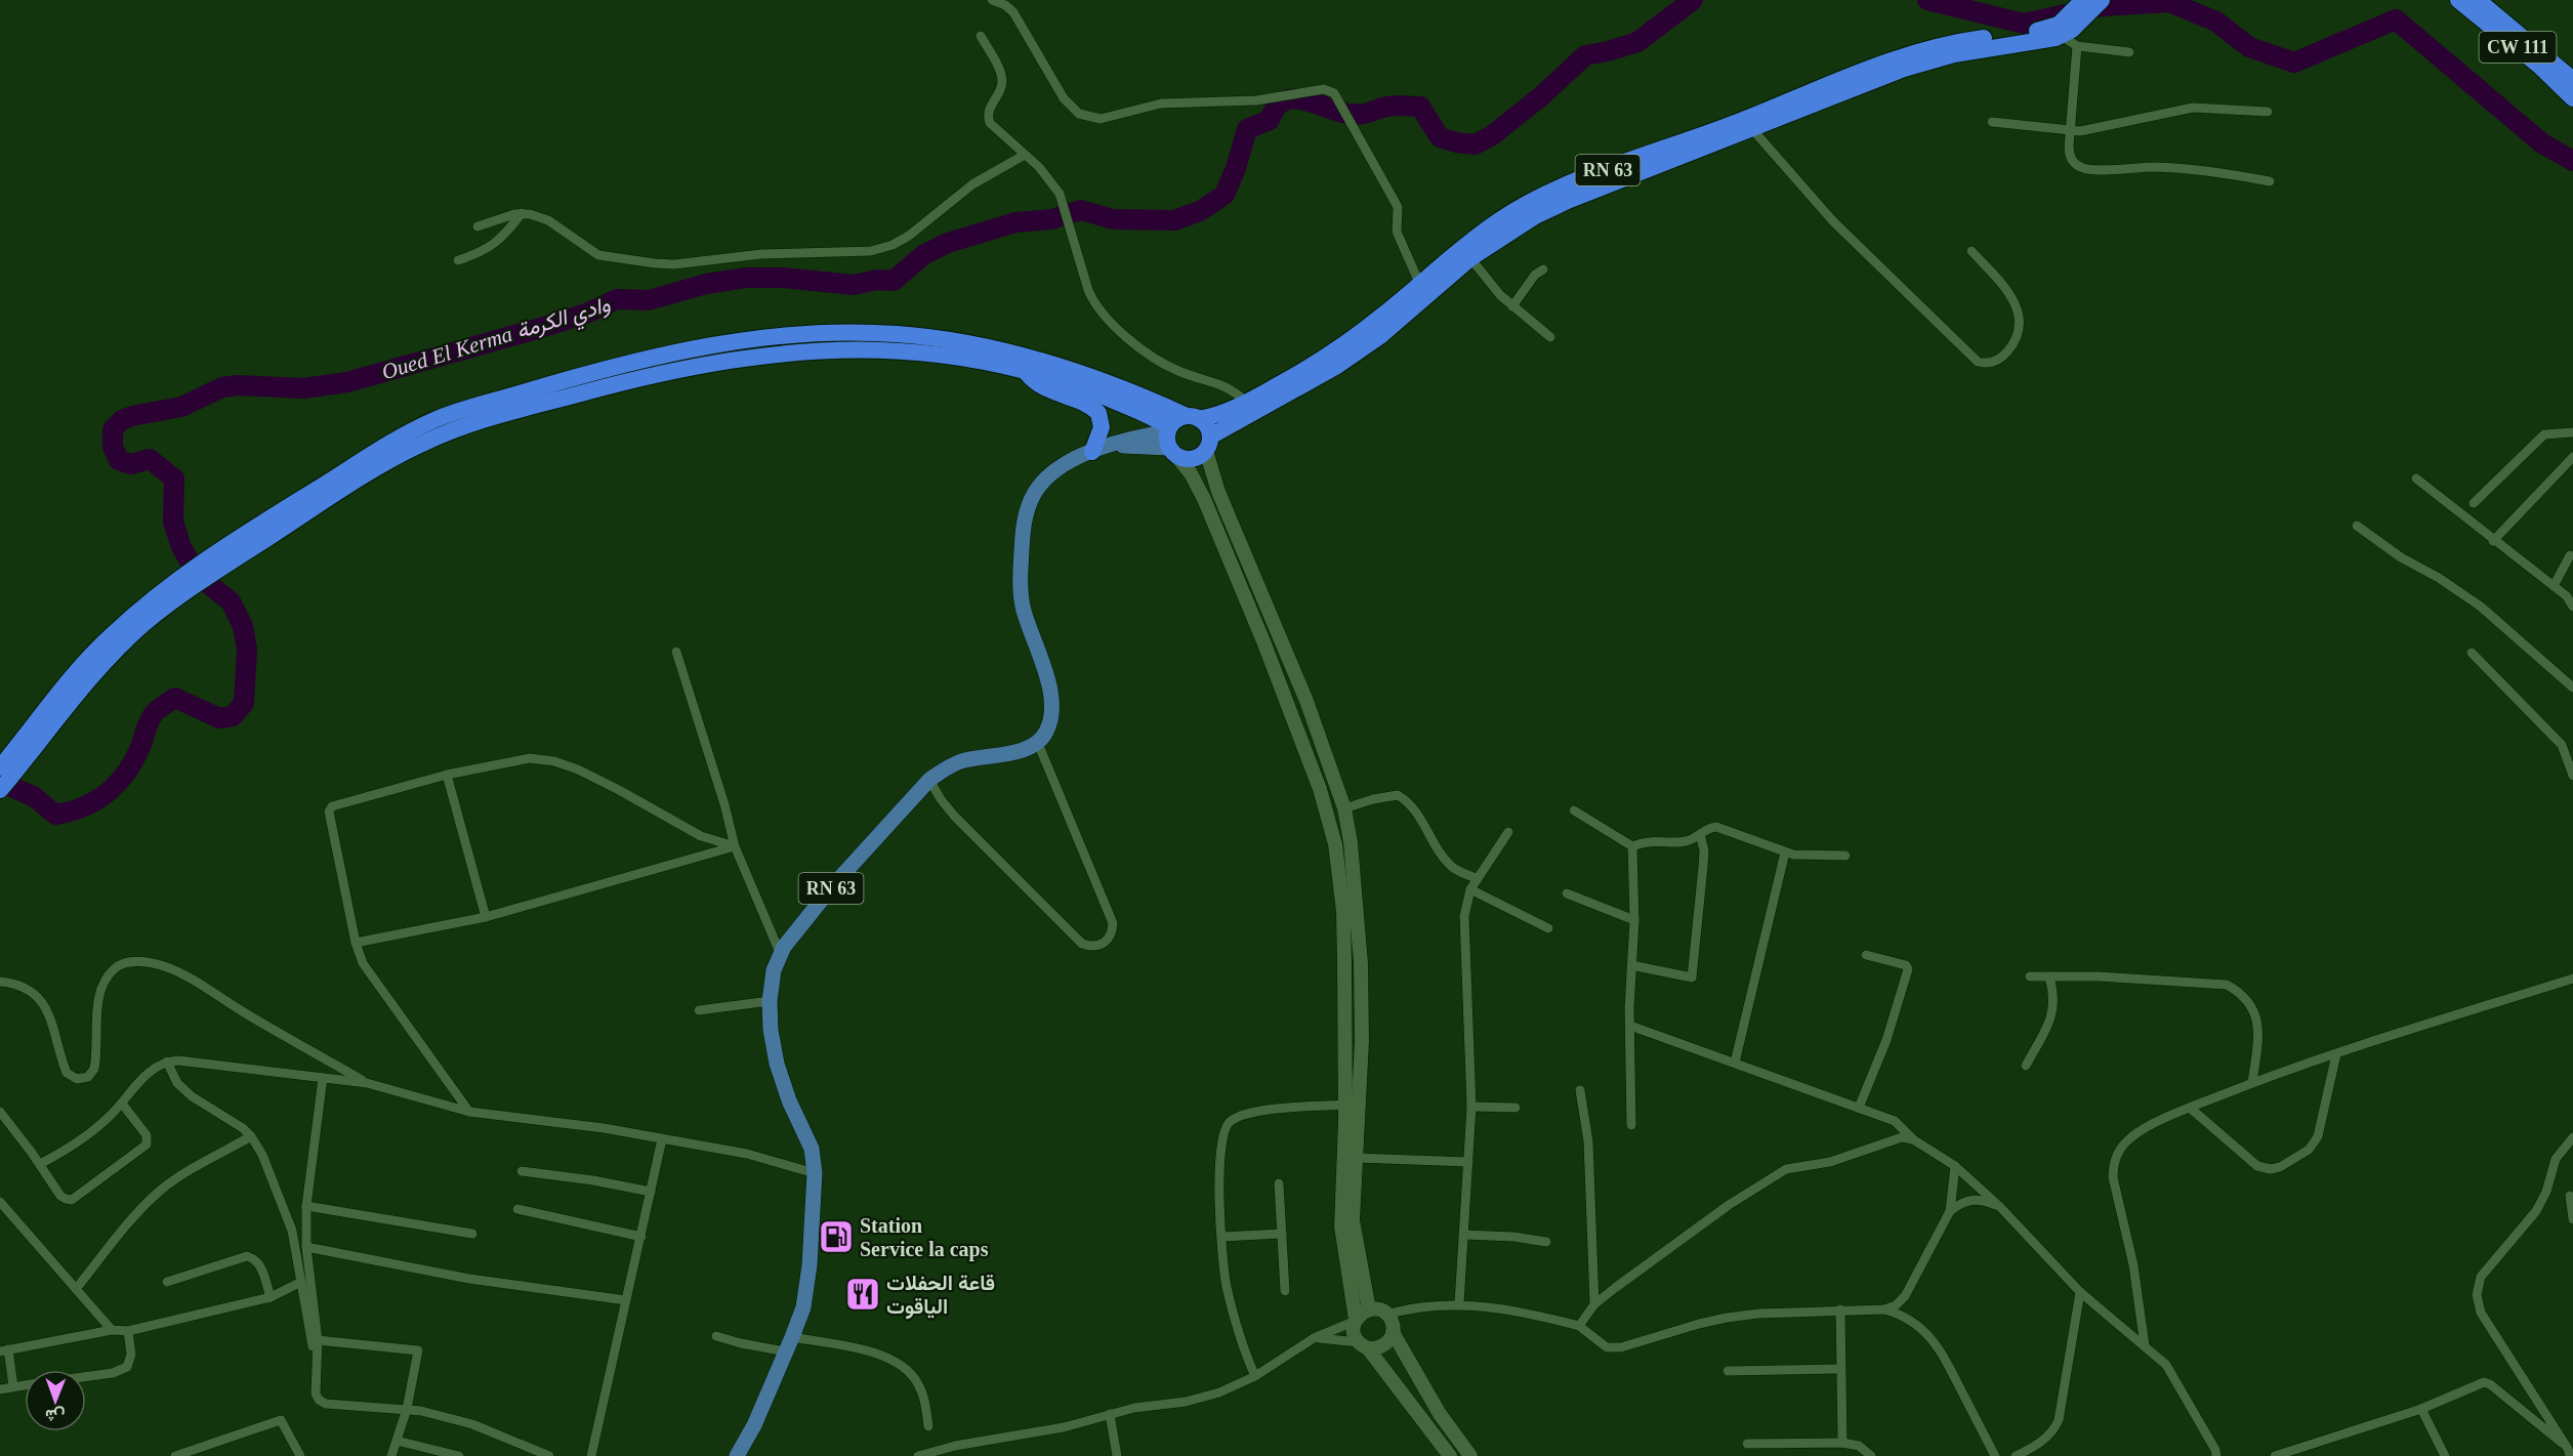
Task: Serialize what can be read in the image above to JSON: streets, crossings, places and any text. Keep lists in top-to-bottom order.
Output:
{
  "streets": {
    "highway": ["CW 111", "RN 63"]
  },
  "water": ["Oued El Kerma وادي الكرمة"],
  "places": {
    "fuel station": ["Station Service la caps"],
    "restaurant": ["قاعة الحفلات الياقوت"]
  },
  "north": "bottom"
}
